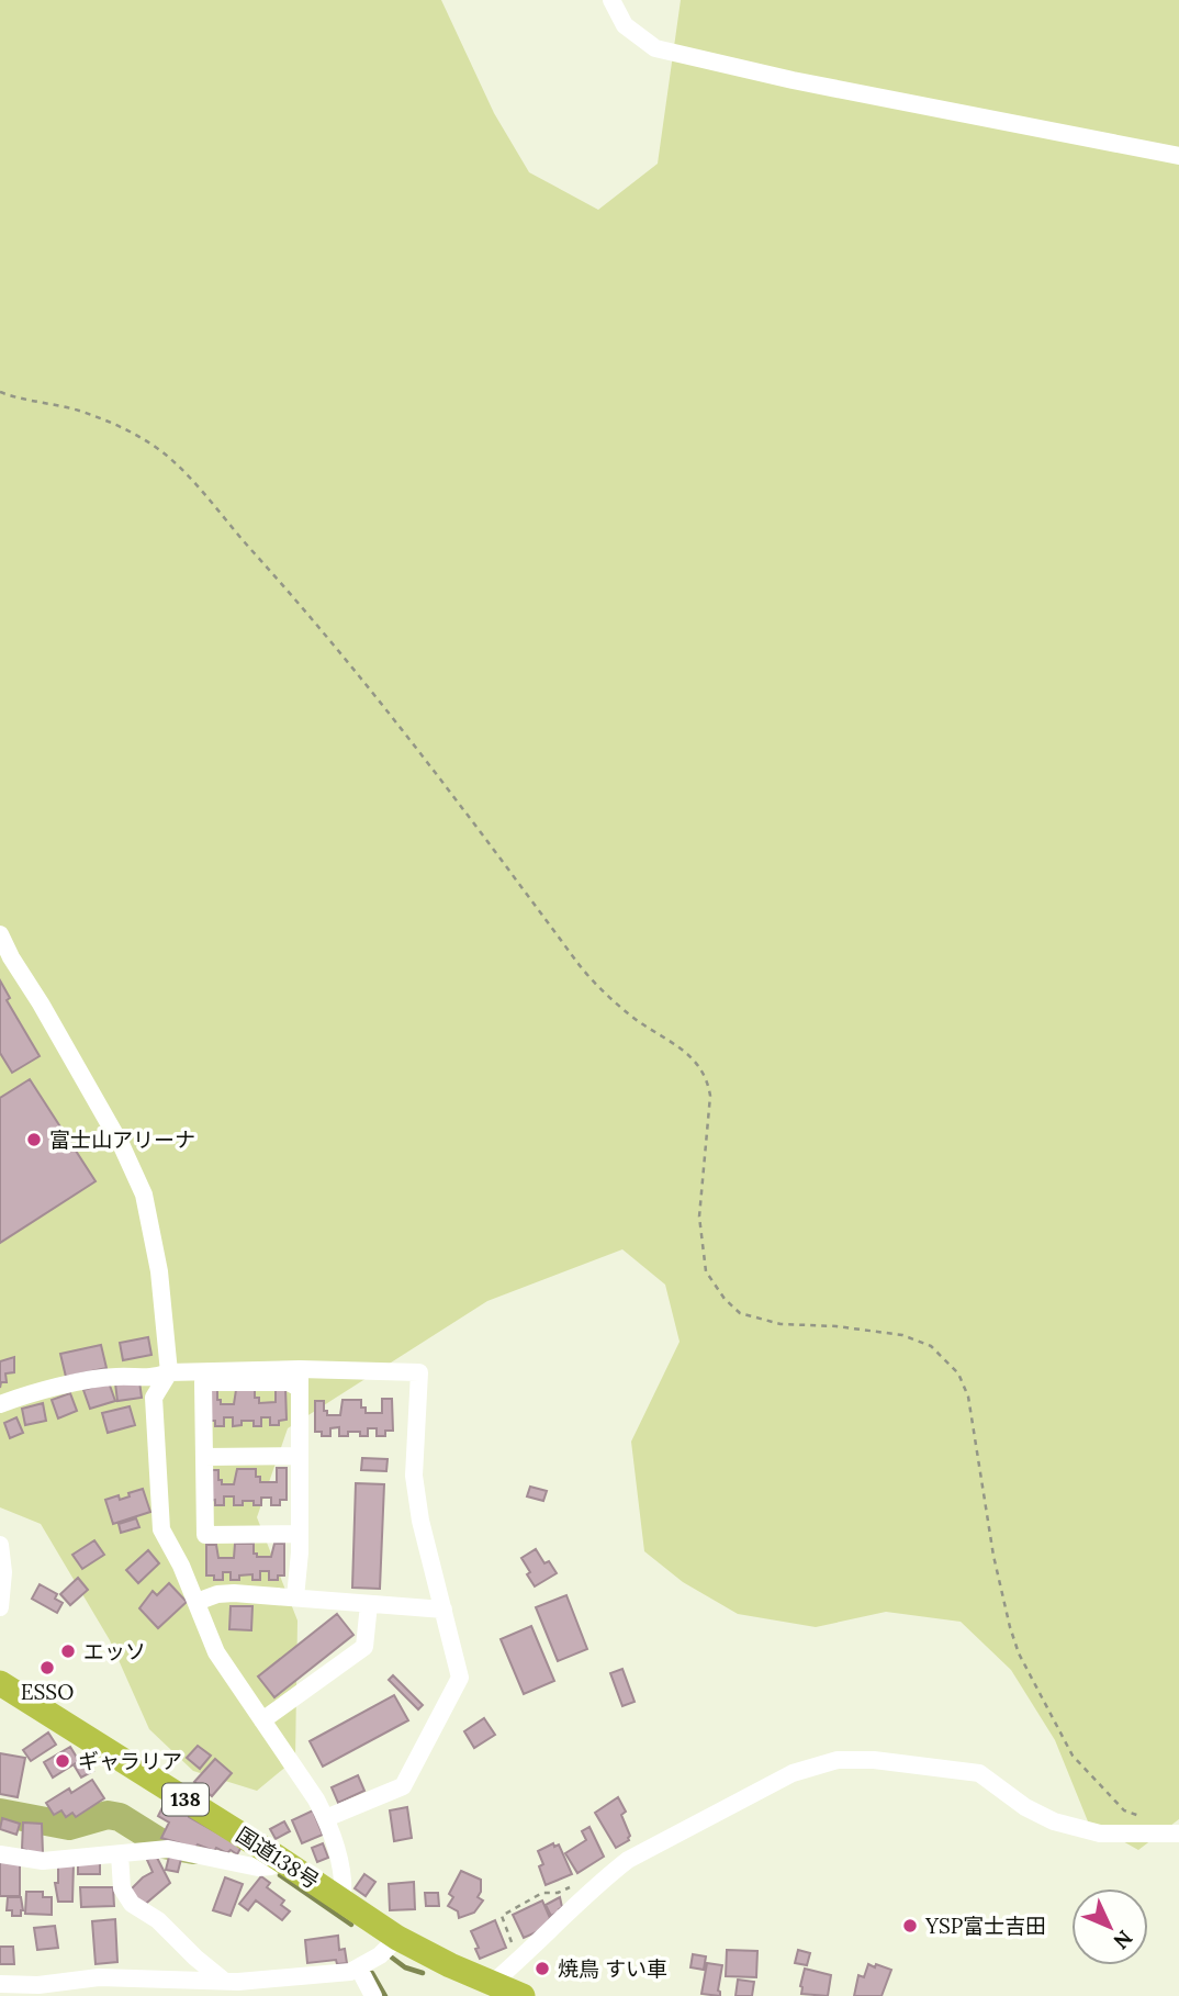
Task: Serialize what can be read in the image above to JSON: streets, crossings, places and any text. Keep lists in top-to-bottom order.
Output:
{
  "streets": {
    "highway": ["138", "国道138号"]
  },
  "places": [
    "富士山アリーナ",
    "エッソ",
    "ESSO",
    "ギャラリア",
    "YSP富士吉田",
    "焼鳥 すい車"
  ],
  "north": "bottom right"
}
